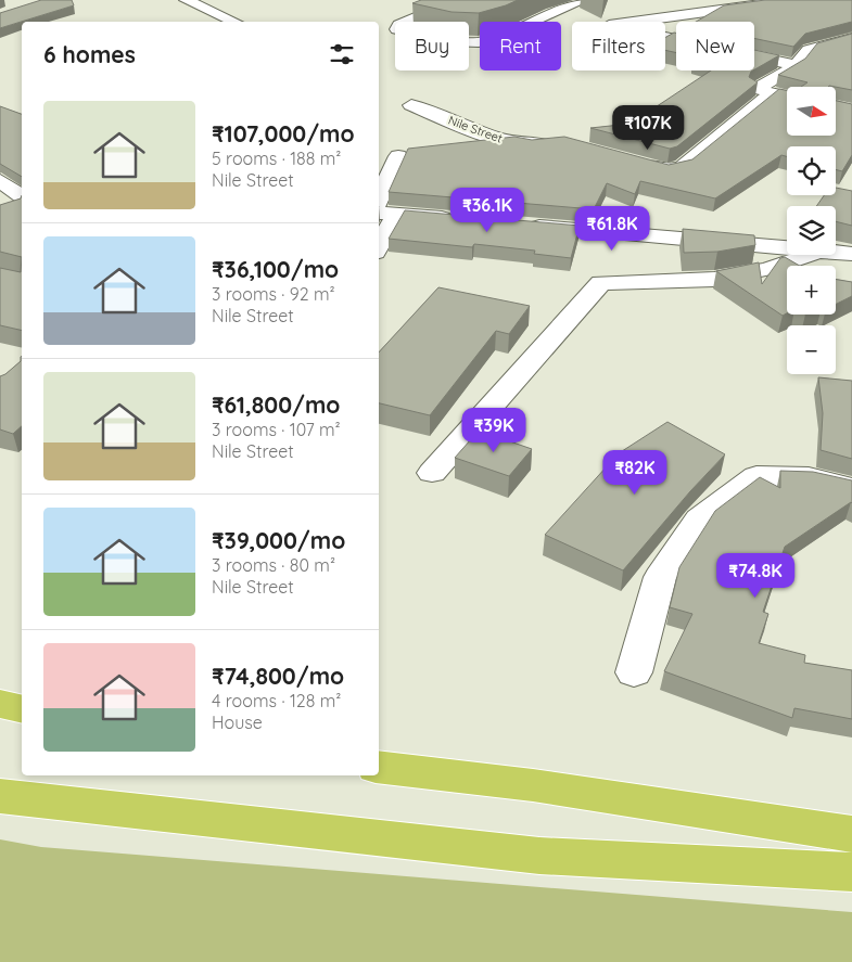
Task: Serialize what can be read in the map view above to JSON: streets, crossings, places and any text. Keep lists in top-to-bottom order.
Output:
{
  "streets": {
    "street": ["Nile Street"]
  },
  "north": "right",
  "page": {
    "chip": [
      "Buy",
      "Rent",
      "Filters",
      "New"
    ],
    "heading": "6 homes",
    "map_buttons": ["+", "−"],
    "list": [
      {
        "name": "₹107,000/mo",
        "note": "5 rooms · 188 m² · Nile Street"
      },
      {
        "name": "₹36,100/mo",
        "note": "3 rooms · 92 m² · Nile Street"
      },
      {
        "name": "₹61,800/mo",
        "note": "3 rooms · 107 m² · Nile Street"
      },
      {
        "name": "₹39,000/mo",
        "note": "3 rooms · 80 m² · Nile Street"
      },
      {
        "name": "₹74,800/mo",
        "note": "4 rooms · 128 m² · House"
      }
    ],
    "price": [
      "₹107K",
      "₹36.1K",
      "₹61.8K",
      "₹39K",
      "₹82K",
      "₹74.8K"
    ]
  }
}
